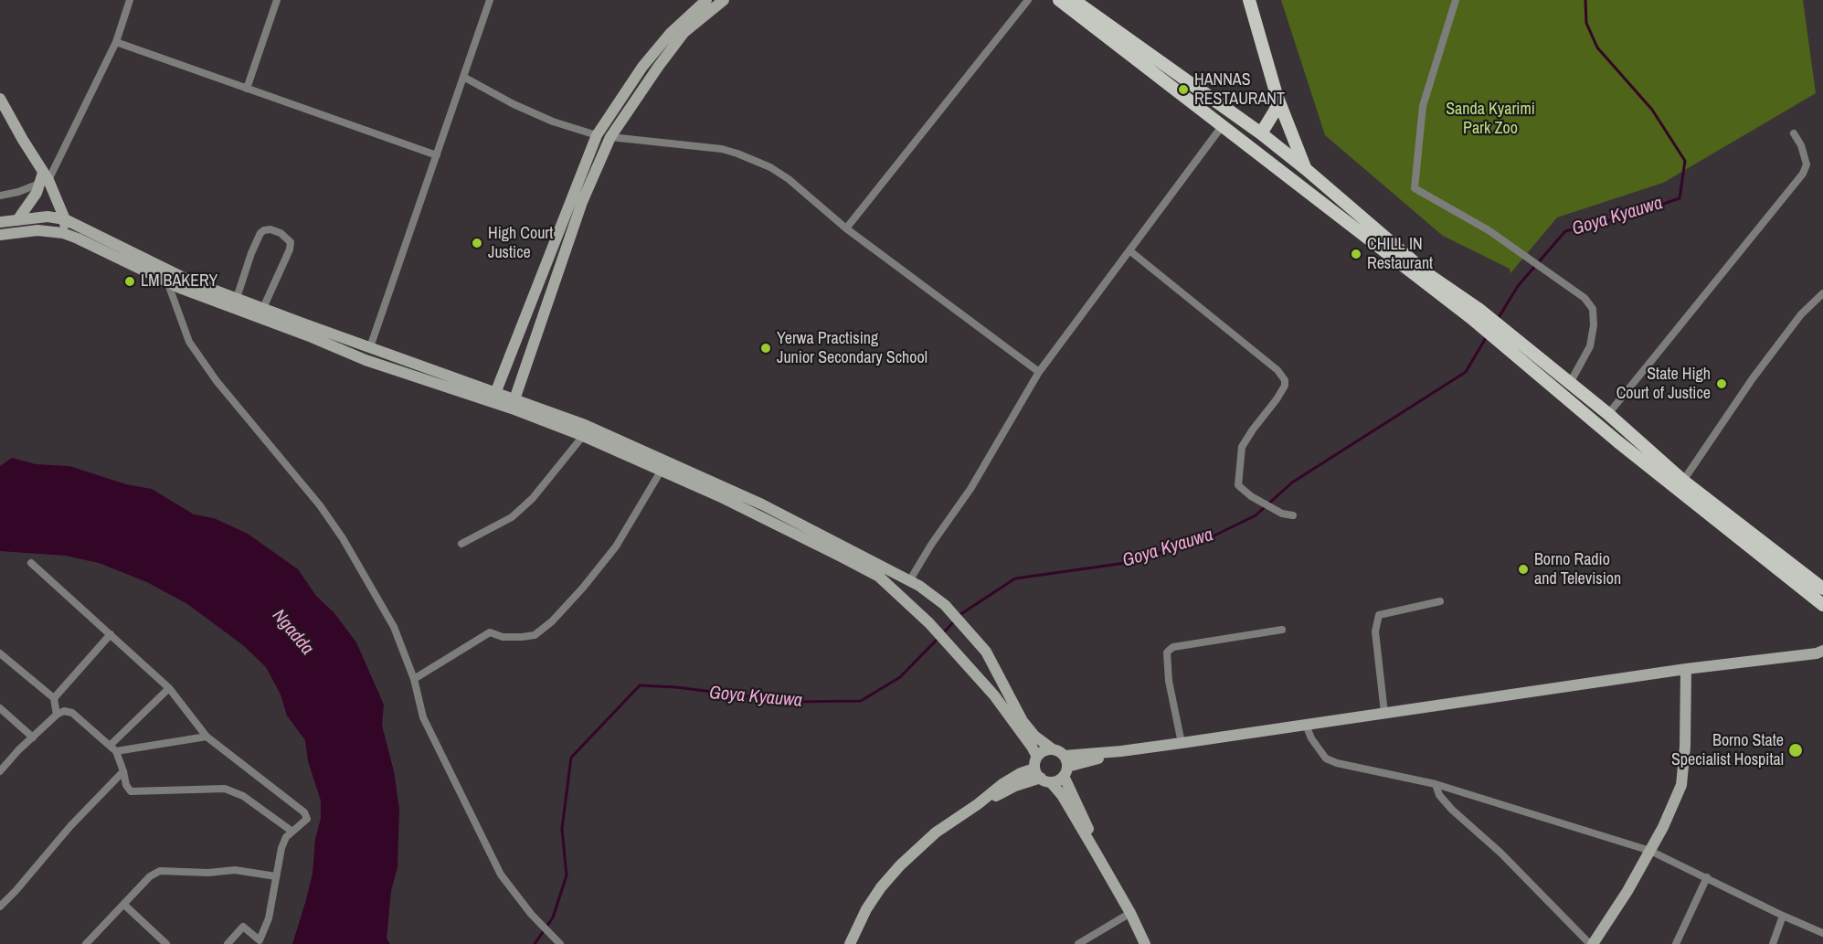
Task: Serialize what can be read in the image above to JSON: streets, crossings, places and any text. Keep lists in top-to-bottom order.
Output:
{
  "water": ["Goya Kyauwa", "Ngadda"],
  "parks": ["Sanda Kyarimi Park Zoo"],
  "places": [
    "HANNAS RESTAURANT",
    "High Court Justice",
    "CHILL IN Restaurant",
    "LM BAKERY",
    "Yerwa Practising Junior Secondary School",
    "State High Court of Justice",
    "Borno Radio and Television",
    "Borno State Specialist Hospital"
  ]
}
